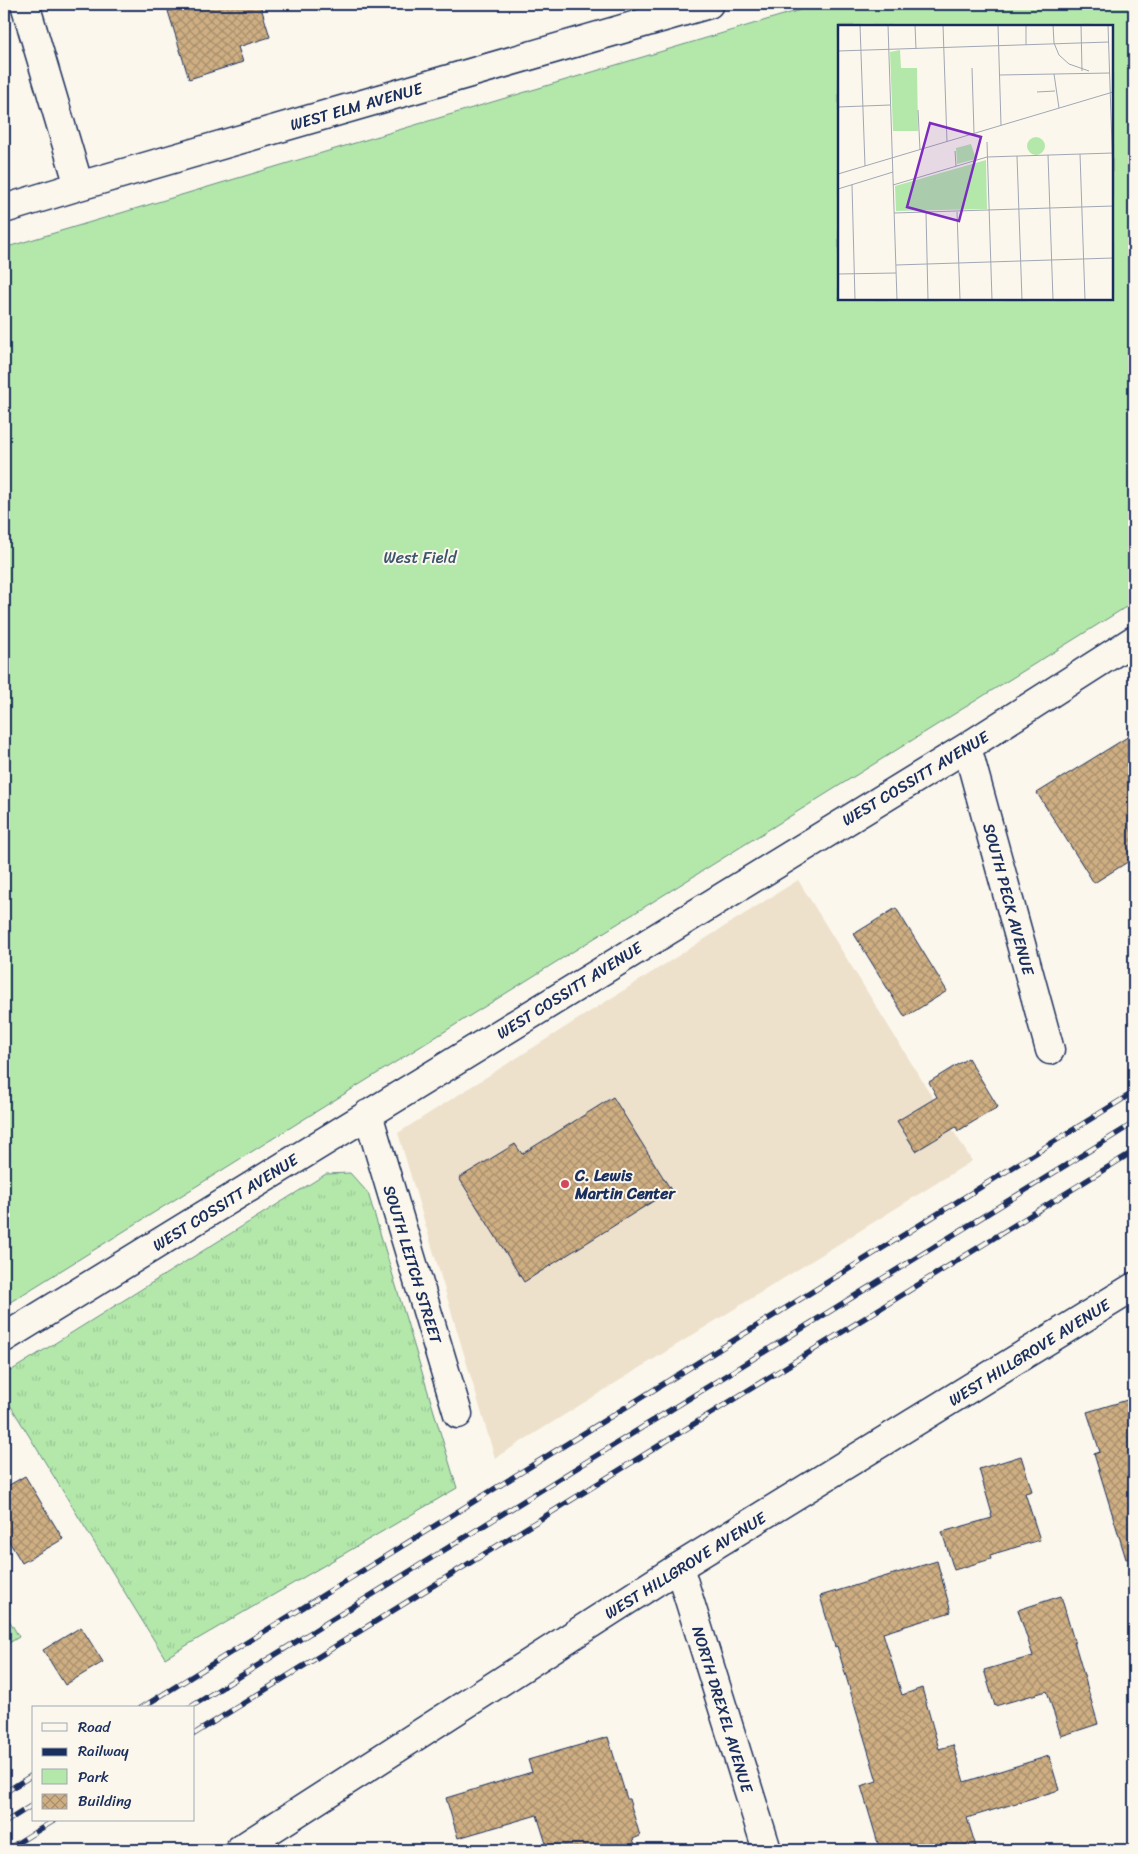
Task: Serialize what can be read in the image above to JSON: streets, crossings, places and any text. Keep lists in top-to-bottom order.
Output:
{
  "streets": {
    "street": [
      "WEST ELM AVENUE",
      "WEST COSSITT AVENUE",
      "SOUTH PECK AVENUE",
      "SOUTH LEITCH STREET",
      "WEST HILLGROVE AVENUE",
      "NORTH DREXEL AVENUE"
    ]
  },
  "crossings": [
    ["WEST COSSITT AVENUE", "SOUTH PECK AVENUE"],
    ["WEST COSSITT AVENUE", "SOUTH LEITCH STREET"],
    ["WEST HILLGROVE AVENUE", "NORTH DREXEL AVENUE"]
  ],
  "parks": ["West Field"],
  "places": ["C. Lewis Martin Center"],
  "legend": [
    "Road",
    "Railway",
    "Park",
    "Building"
  ]
}
